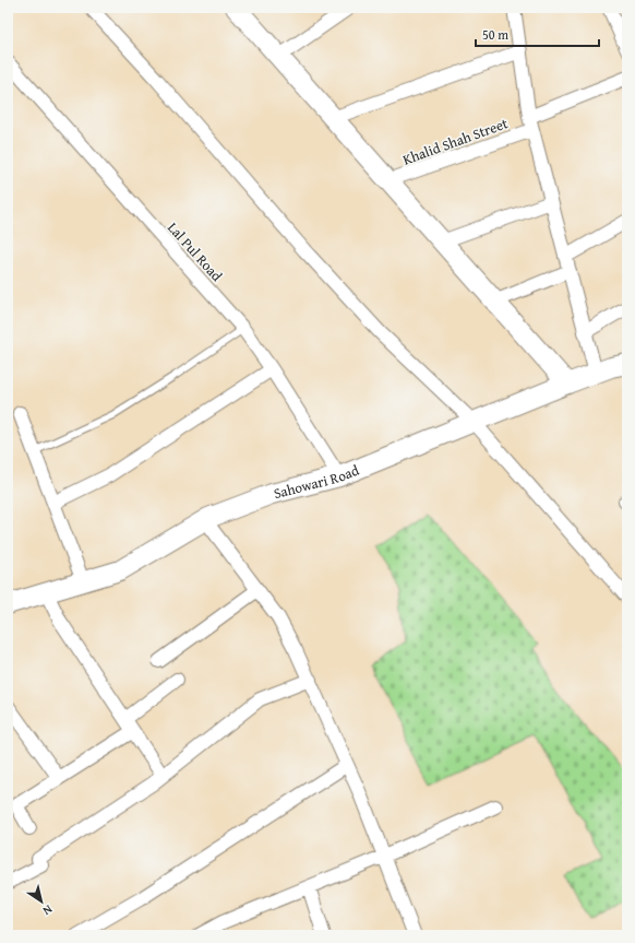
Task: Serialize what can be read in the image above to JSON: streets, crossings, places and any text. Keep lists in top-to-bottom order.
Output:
{
  "streets": {
    "street": ["Khalid Shah Street", "Lal Pul Road", "Sahowari Road"]
  },
  "crossings": [
    ["Lal Pul Road", "Sahowari Road"]
  ],
  "scale_bar": "50 m",
  "north": "bottom right"
}
